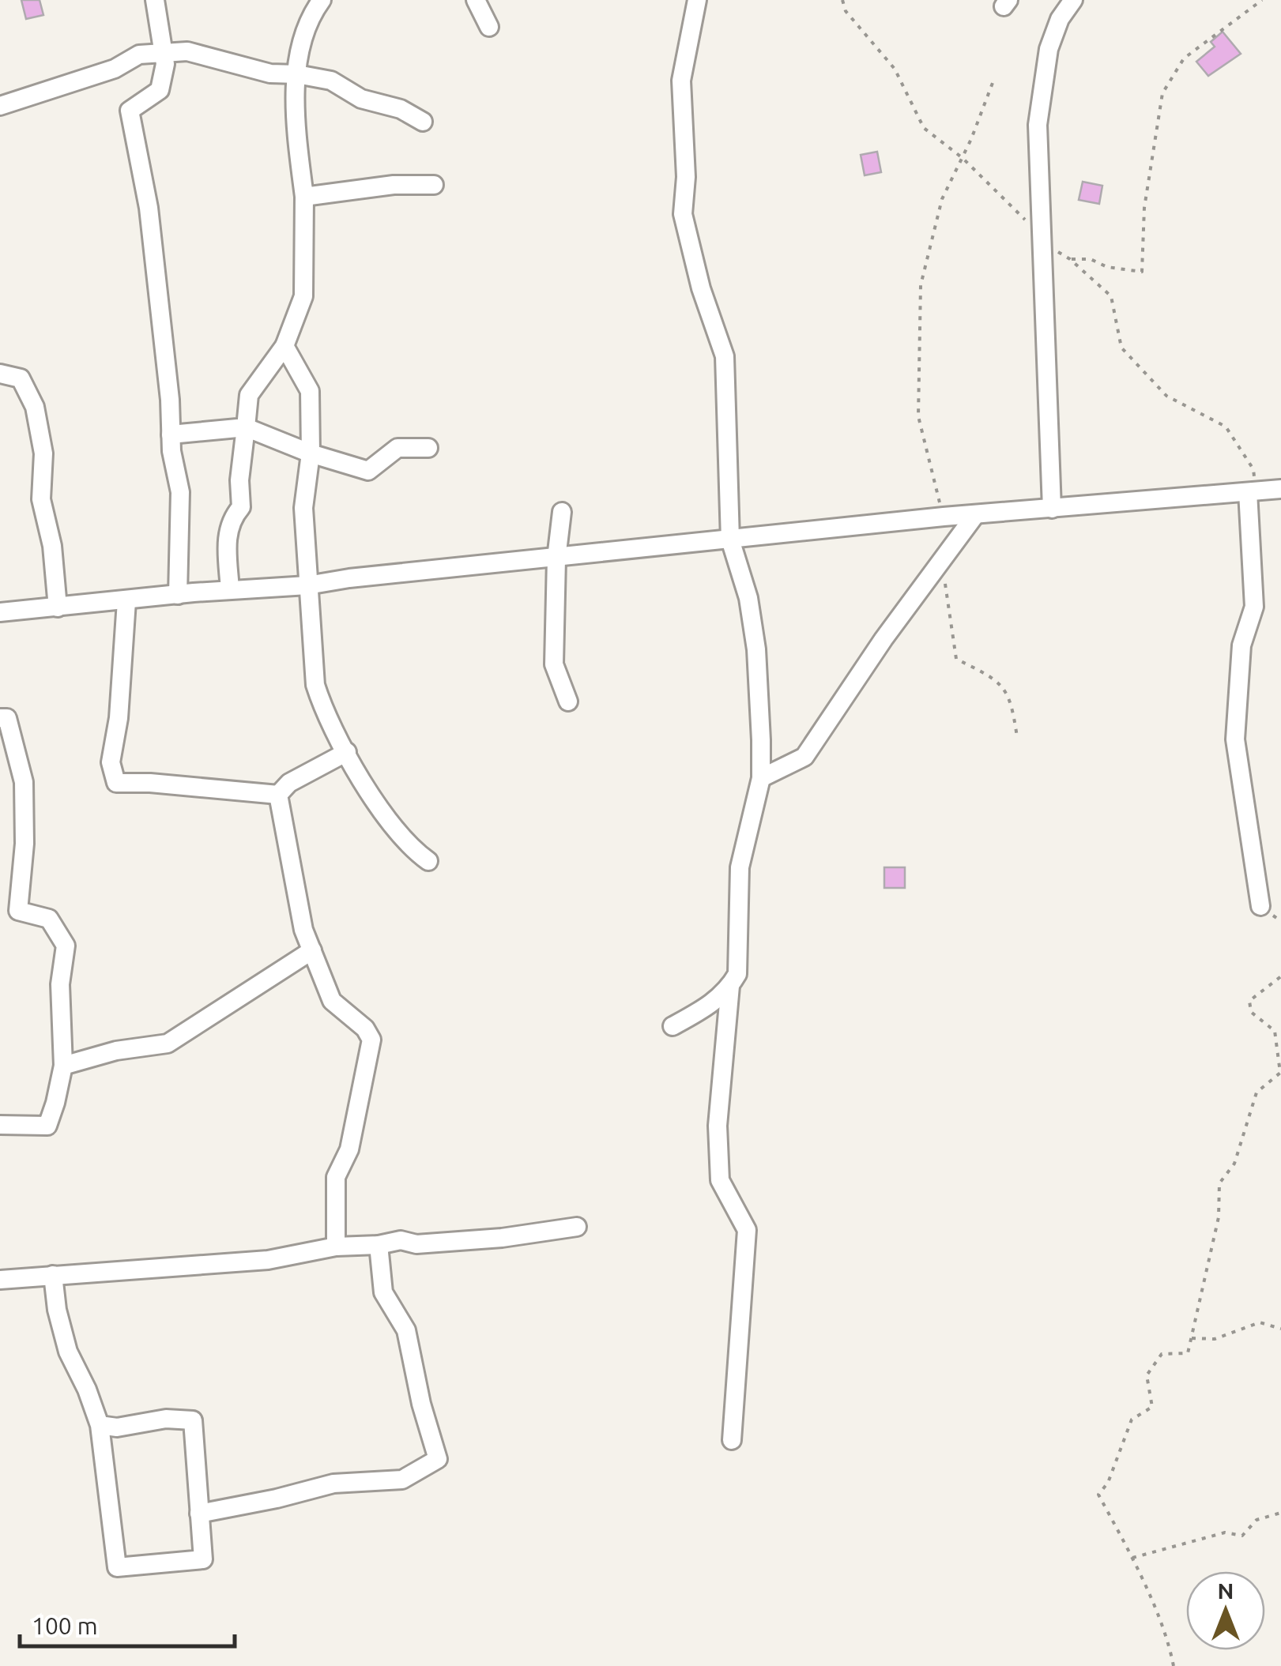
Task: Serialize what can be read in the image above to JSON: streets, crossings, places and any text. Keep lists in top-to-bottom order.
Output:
{
  "scale_bar": "100 m",
  "north": "top"
}
